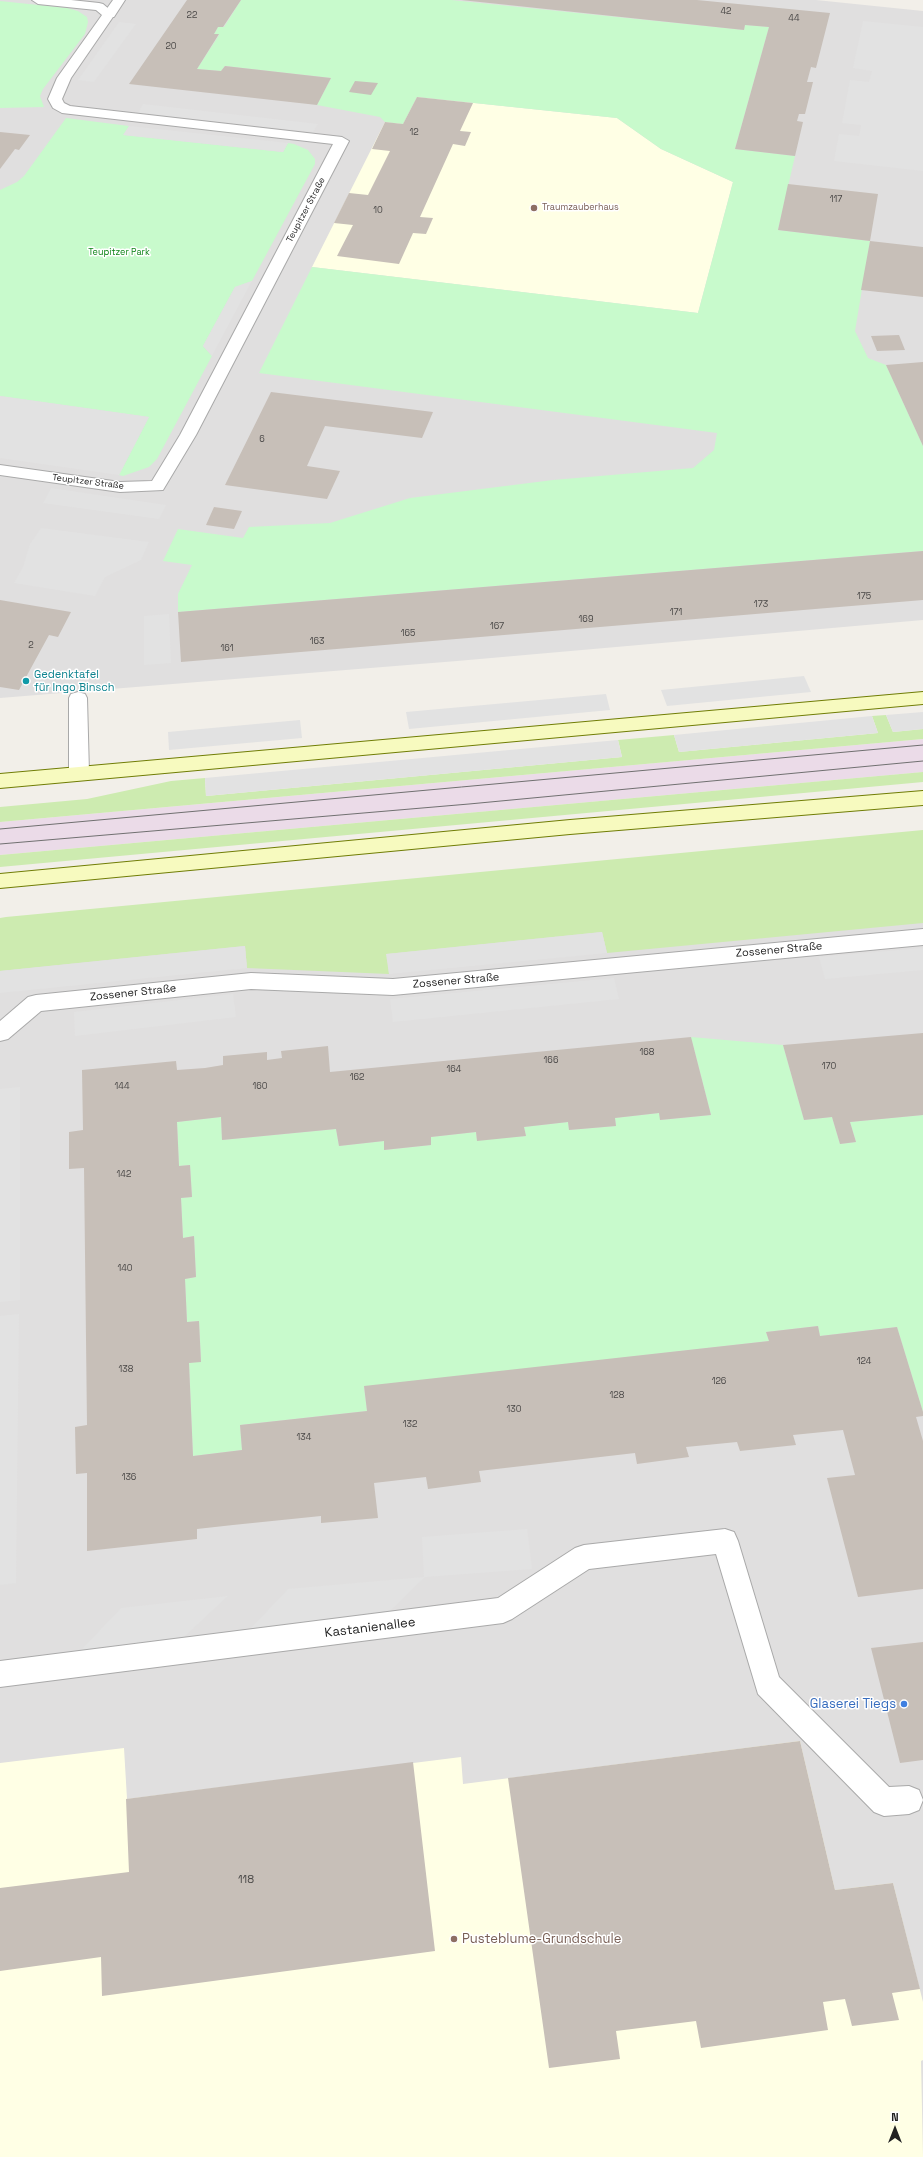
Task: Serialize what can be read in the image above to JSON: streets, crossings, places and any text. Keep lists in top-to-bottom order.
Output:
{
  "streets": {
    "street": ["Teupitzer Straße", "Zossener Straße", "Kastanienallee"]
  },
  "parks": ["Teupitzer Park"],
  "places": [
    "Traumzauberhaus",
    "Gedenktafel für Ingo Binsch",
    "Glaserei Tiegs",
    "Pusteblume-Grundschule"
  ],
  "house_numbers": [
    "42",
    "22",
    "44",
    "20",
    "12",
    "117",
    "10",
    "6",
    "175",
    "173",
    "171",
    "169",
    "167",
    "165",
    "163",
    "2",
    "161",
    "168",
    "166",
    "170",
    "164",
    "162",
    "144",
    "160",
    "142",
    "140",
    "124",
    "138",
    "126",
    "128",
    "130",
    "132",
    "134",
    "136",
    "118"
  ],
  "north": "top"
}
